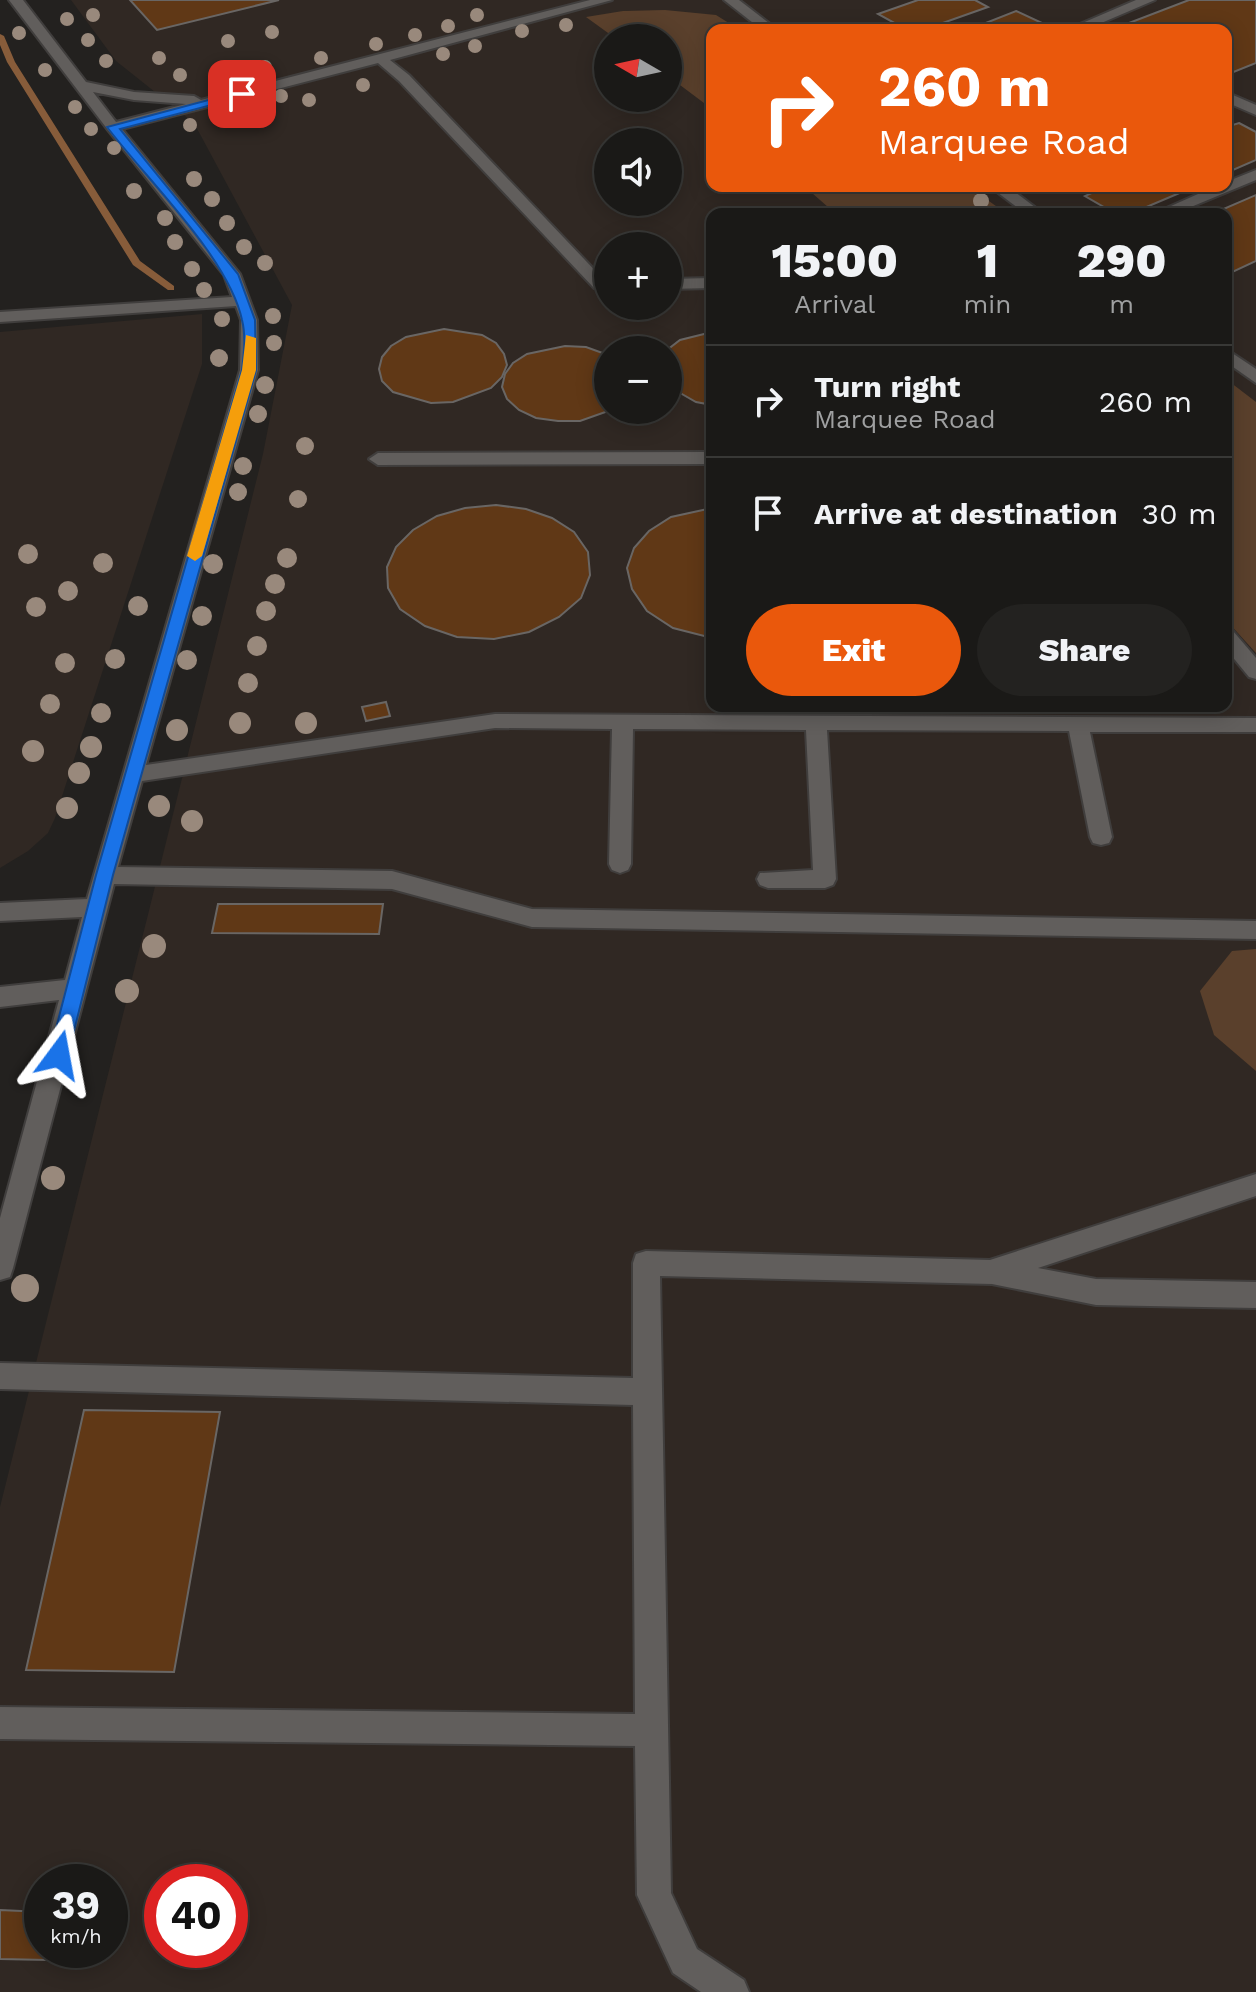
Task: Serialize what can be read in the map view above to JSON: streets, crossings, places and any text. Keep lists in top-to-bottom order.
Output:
{
  "north": "left",
  "page": {
    "map_buttons": ["+", "−"],
    "turn": ["260 m", "Marquee Road"],
    "eta": [
      "15:00",
      "Arrival",
      "1",
      "min",
      "290",
      "m"
    ],
    "list": [
      {
        "name": "Turn right",
        "note": "Marquee Road",
        "value": "260 m"
      },
      {
        "name": "Arrive at destination",
        "value": "30 m"
      }
    ],
    "buttons": ["Exit", "Share"],
    "speed": "39 km/h",
    "limit": "40"
  }
}
